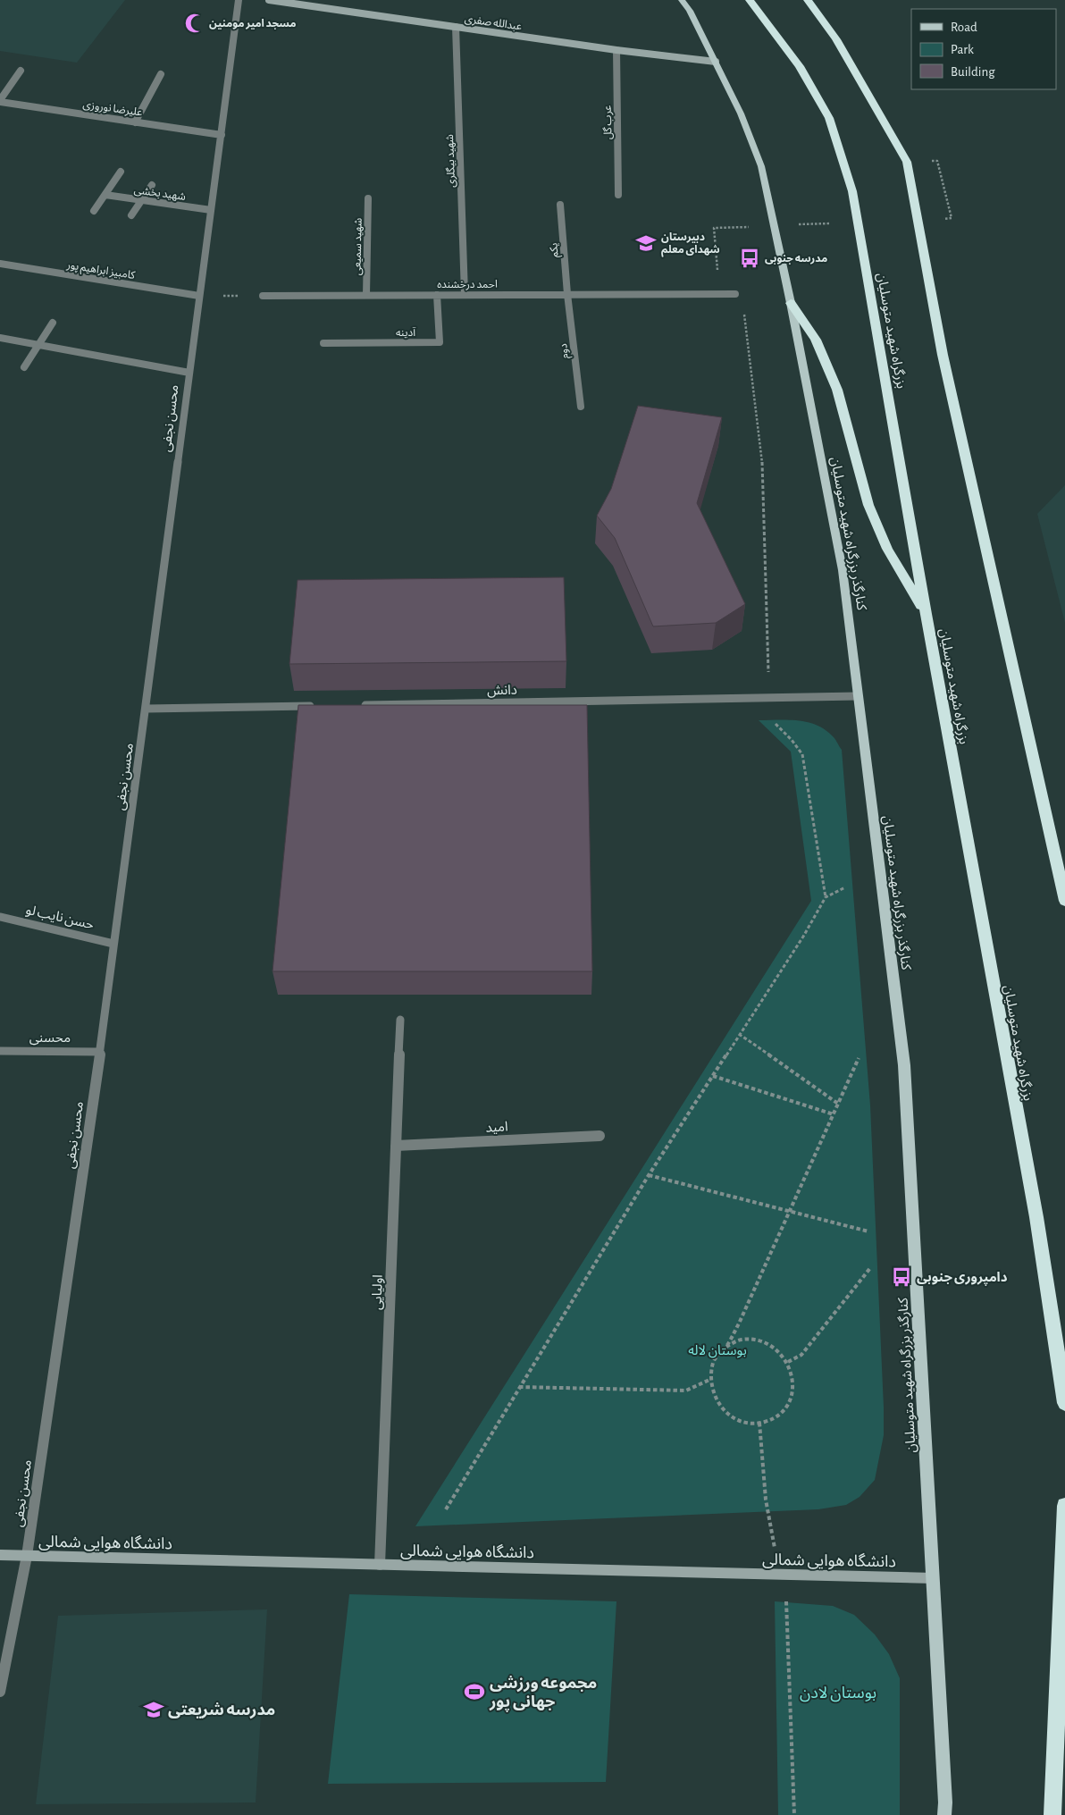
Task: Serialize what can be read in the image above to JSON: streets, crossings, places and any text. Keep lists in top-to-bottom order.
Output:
{
  "streets": {
    "highway": ["بزرگراه شهید متوسلیان"],
    "main road": ["کنارگذر بزرگراه شهید متوسلیان"],
    "street": [
      "عبدالله صفری",
      "علیرضا نوروزی",
      "عرب گل",
      "شهید بیگلری",
      "شهید بخشی",
      "شهید سمیعی",
      "یکم",
      "کامبیز ابراهیم پور",
      "احمد درخشنده",
      "آدینه",
      "دوم",
      "محسن نجفی",
      "دانش",
      "حسن نایب لو",
      "محسنی",
      "امید",
      "اولیایی",
      "دانشگاه هوایی شمالی"
    ]
  },
  "crossings": [
    ["عبدالله صفری", "عرب گل"],
    ["عبدالله صفری", "شهید بیگلری"],
    ["عبدالله صفری", "کنارگذر بزرگراه شهید متوسلیان"],
    ["علیرضا نوروزی", "محسن نجفی"],
    ["شهید بیگلری", "احمد درخشنده"],
    ["شهید بخشی", "محسن نجفی"],
    ["شهید سمیعی", "احمد درخشنده"],
    ["یکم", "احمد درخشنده"],
    ["یکم", "دوم"],
    ["کامبیز ابراهیم پور", "محسن نجفی"],
    ["احمد درخشنده", "آدینه"],
    ["احمد درخشنده", "دوم"],
    ["محسن نجفی", "حسن نایب لو"],
    ["محسن نجفی", "محسنی"],
    ["محسن نجفی", "دانشگاه هوایی شمالی"],
    ["کنارگذر بزرگراه شهید متوسلیان", "دانش"],
    ["کنارگذر بزرگراه شهید متوسلیان", "دانشگاه هوایی شمالی"],
    ["امید", "اولیایی"],
    ["اولیایی", "دانشگاه هوایی شمالی"]
  ],
  "parks": ["بوستان لاله", "بوستان لادن"],
  "places": {
    "mosque": ["مسجد امیر مومنین"],
    "school or university": ["دبیرستان شهدای معلم", "مدرسه شریعتی"],
    "bus stop": ["مدرسه جنوبی", "دامپروری جنوبی"],
    "sports": ["مجموعه ورزشی جهانی پور"]
  },
  "legend": ["Road", "Park", "Building"]
}
